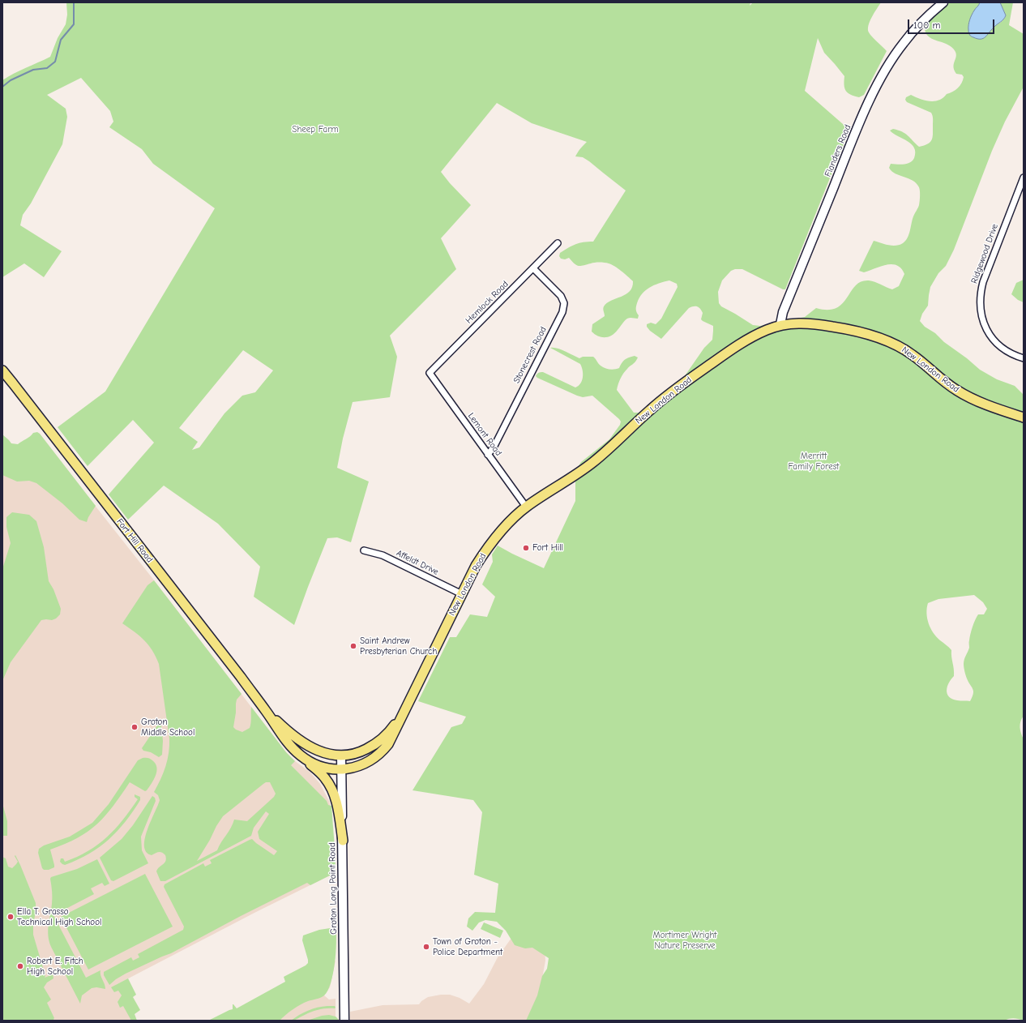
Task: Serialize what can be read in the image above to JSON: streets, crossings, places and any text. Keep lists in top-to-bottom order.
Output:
{
  "streets": {
    "main road": ["New London Road", "Fort Hill Road"],
    "street": [
      "Flanders Road",
      "Ridgewood Drive",
      "Hemlock Road",
      "Stonecrest Road",
      "Lemont Road",
      "Affeldt Drive",
      "Groton Long Point Road"
    ]
  },
  "crossings": [
    ["Flanders Road", "New London Road"],
    ["Hemlock Road", "Stonecrest Road"],
    ["Hemlock Road", "Lemont Road"],
    ["Stonecrest Road", "Lemont Road"],
    ["New London Road", "Lemont Road"],
    ["New London Road", "Fort Hill Road"],
    ["New London Road", "Affeldt Drive"],
    ["Fort Hill Road", "Groton Long Point Road"]
  ],
  "parks": ["Sheep Farm", "Merritt Family Forest", "Mortimer Wright Nature Preserve"],
  "places": [
    "Fort Hill",
    "Saint Andrew Presbyterian Church",
    "Groton Middle School",
    "Ella T. Grasso Technical High School",
    "Town of Groton - Police Department",
    "Robert E. Fitch High School"
  ],
  "scale_bar": "100 m"
}
